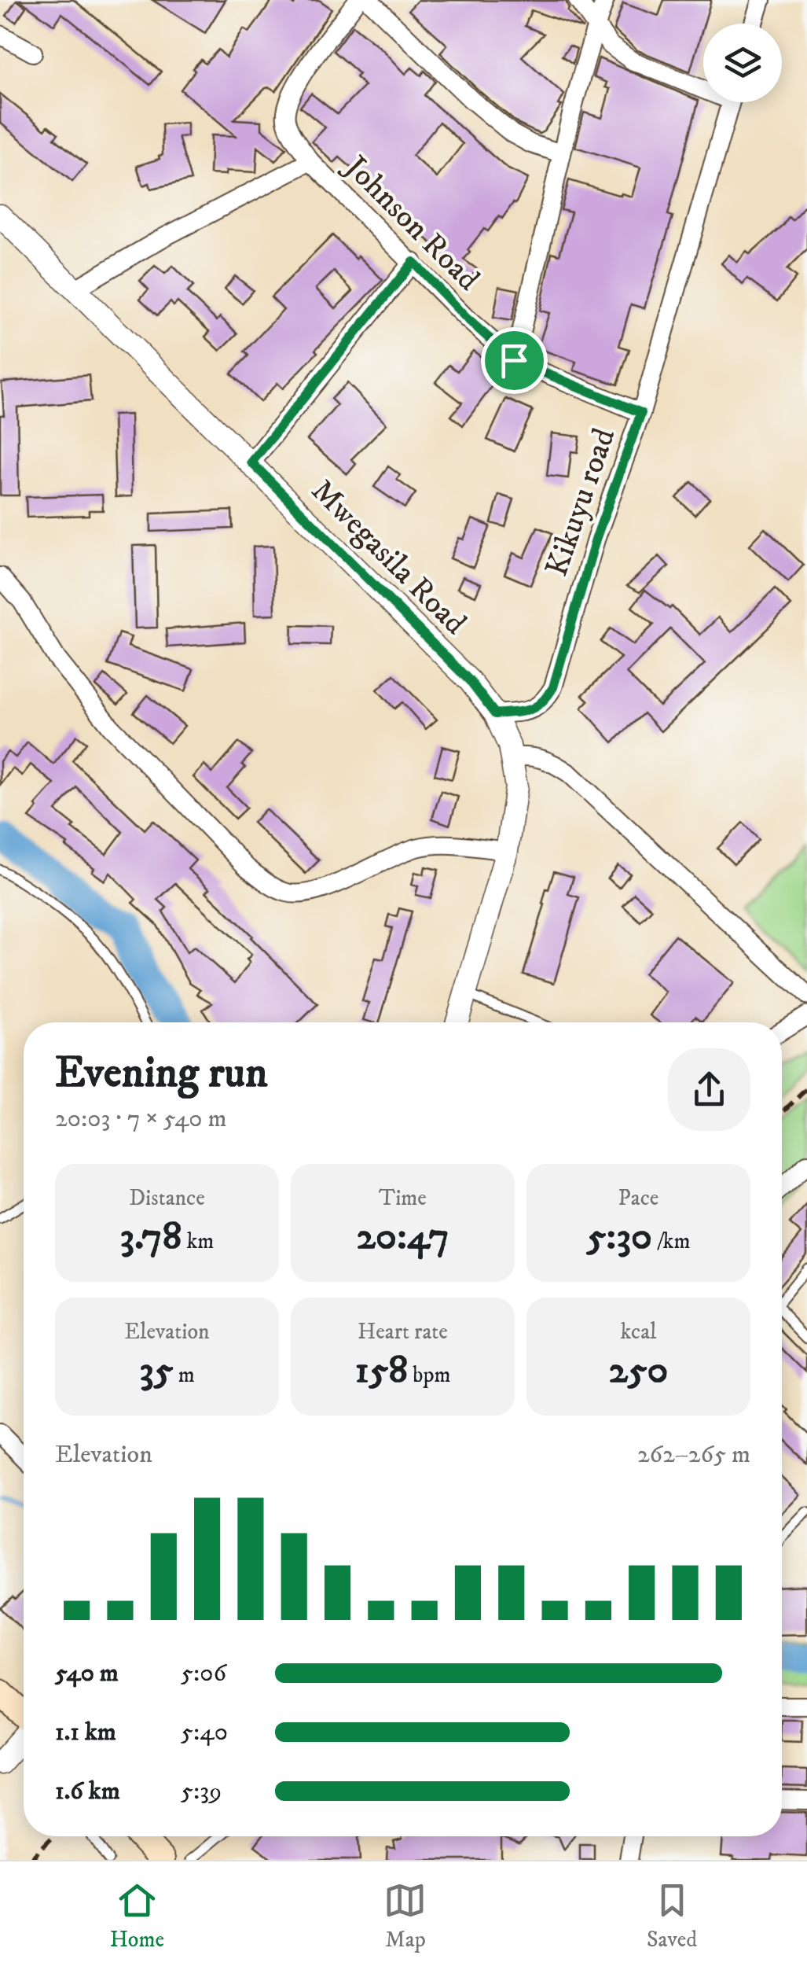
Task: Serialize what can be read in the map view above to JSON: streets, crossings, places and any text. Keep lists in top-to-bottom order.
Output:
{
  "streets": {
    "street": ["Johnson Road", "Kikuyu road", "Mwegasila Road"]
  },
  "crossings": [
    ["Johnson Road", "Kikuyu road"],
    ["Kikuyu road", "Mwegasila Road"]
  ],
  "page": {
    "heading": ["Evening run", "20:03 · 7 × 540 m"],
    "stats": [
      ["Distance", "3.78 km"],
      ["Time", "20:47"],
      ["Pace", "5:30 /km"],
      ["Elevation", "35 m"],
      ["Heart rate", "158 bpm"],
      ["kcal", "250"]
    ],
    "chart": ["Elevation", "262–265 m"],
    "list": [
      {
        "name": "540 m",
        "note": "5:06"
      },
      {
        "name": "1.1 km",
        "note": "5:40"
      },
      {
        "name": "1.6 km",
        "note": "5:39"
      }
    ],
    "tabs": ["Home", "Map", "Saved"]
  }
}
